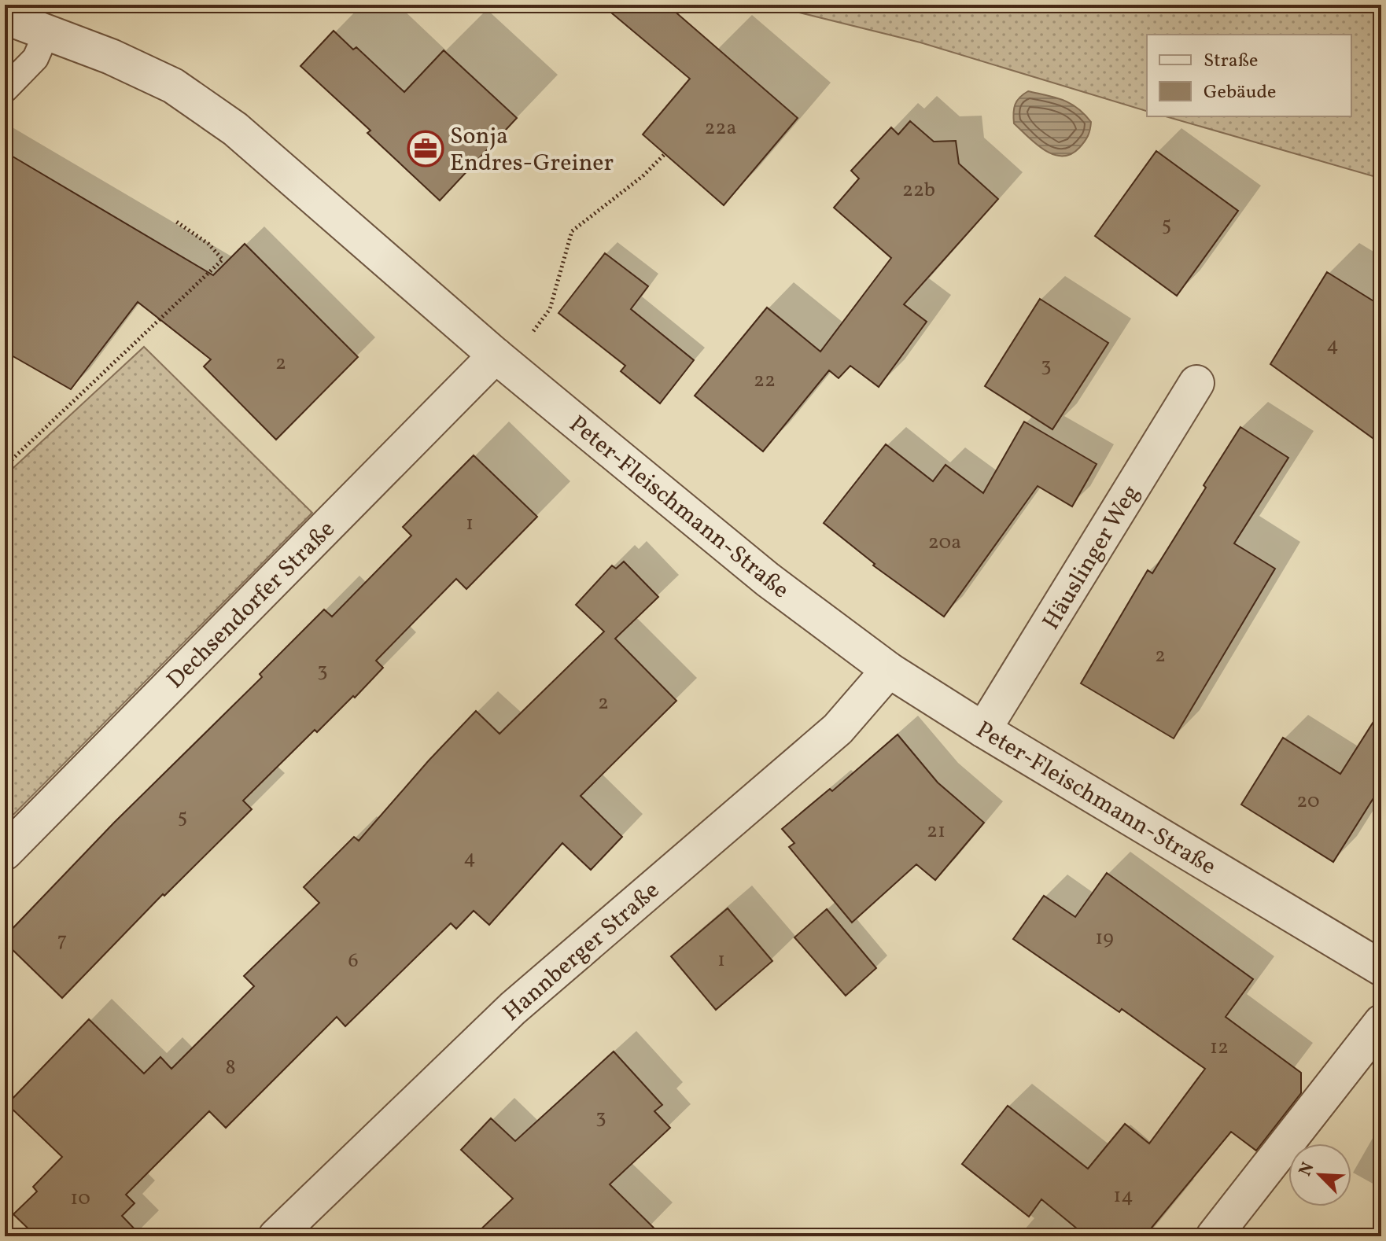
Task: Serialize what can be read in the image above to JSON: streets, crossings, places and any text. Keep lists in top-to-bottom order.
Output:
{
  "streets": {
    "street": [
      "Peter-Fleischmann-Straße",
      "Häuslinger Weg",
      "Dechsendorfer Straße",
      "Hannberger Straße"
    ]
  },
  "crossings": [
    ["Peter-Fleischmann-Straße", "Häuslinger Weg"],
    ["Peter-Fleischmann-Straße", "Dechsendorfer Straße"],
    ["Peter-Fleischmann-Straße", "Hannberger Straße"]
  ],
  "places": {
    "office": ["Sonja Endres-Greiner"]
  },
  "house_numbers": [
    "22a",
    "22b",
    "5",
    "4",
    "2",
    "3",
    "22",
    "1",
    "20a",
    "2",
    "3",
    "2",
    "20",
    "5",
    "21",
    "4",
    "19",
    "7",
    "1",
    "6",
    "12",
    "8",
    "3",
    "14",
    "10"
  ],
  "legend": ["Straße", "Gebäude"],
  "north": "top left"
}
